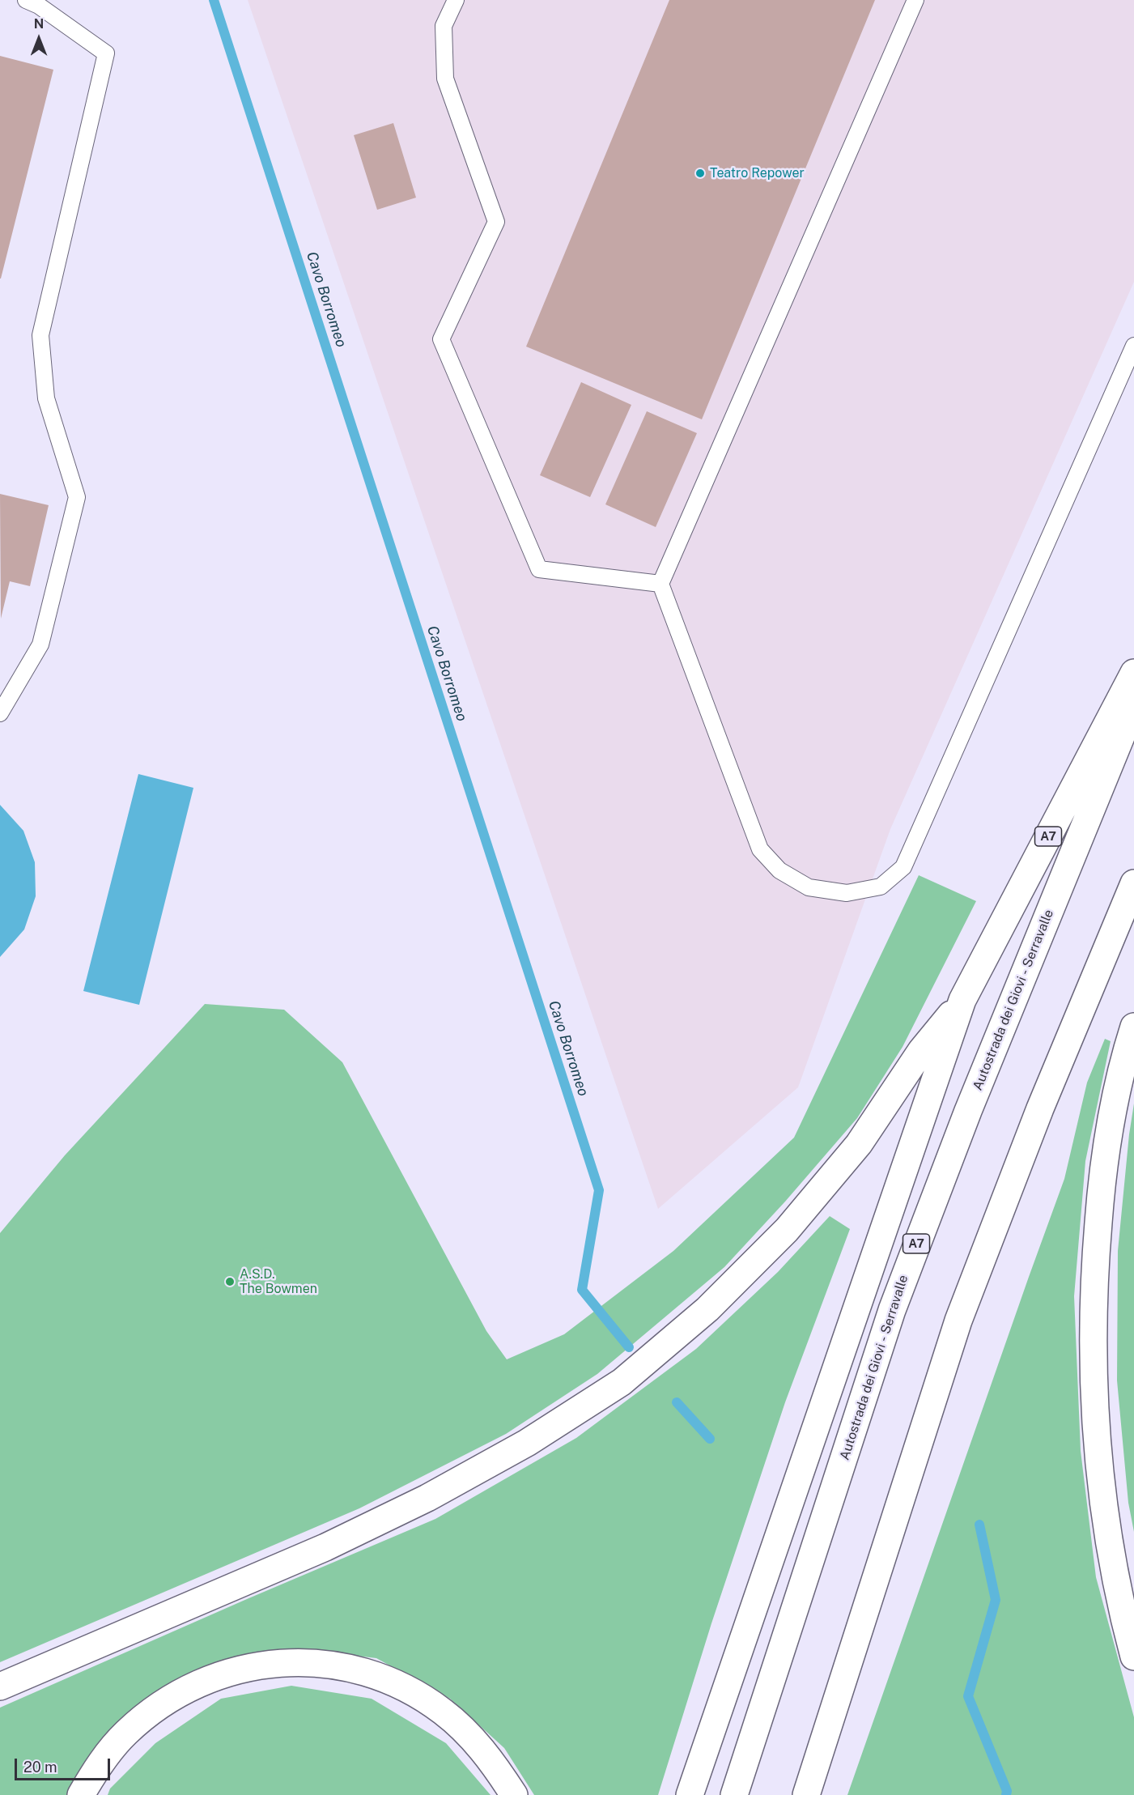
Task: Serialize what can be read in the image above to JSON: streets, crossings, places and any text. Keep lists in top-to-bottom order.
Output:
{
  "streets": {
    "highway": ["A7", "Autostrada dei Giovi - Serravalle"]
  },
  "water": ["Cavo Borromeo"],
  "places": ["Teatro Repower", "A.S.D. The Bowmen"],
  "scale_bar": "20 m",
  "north": "top"
}
